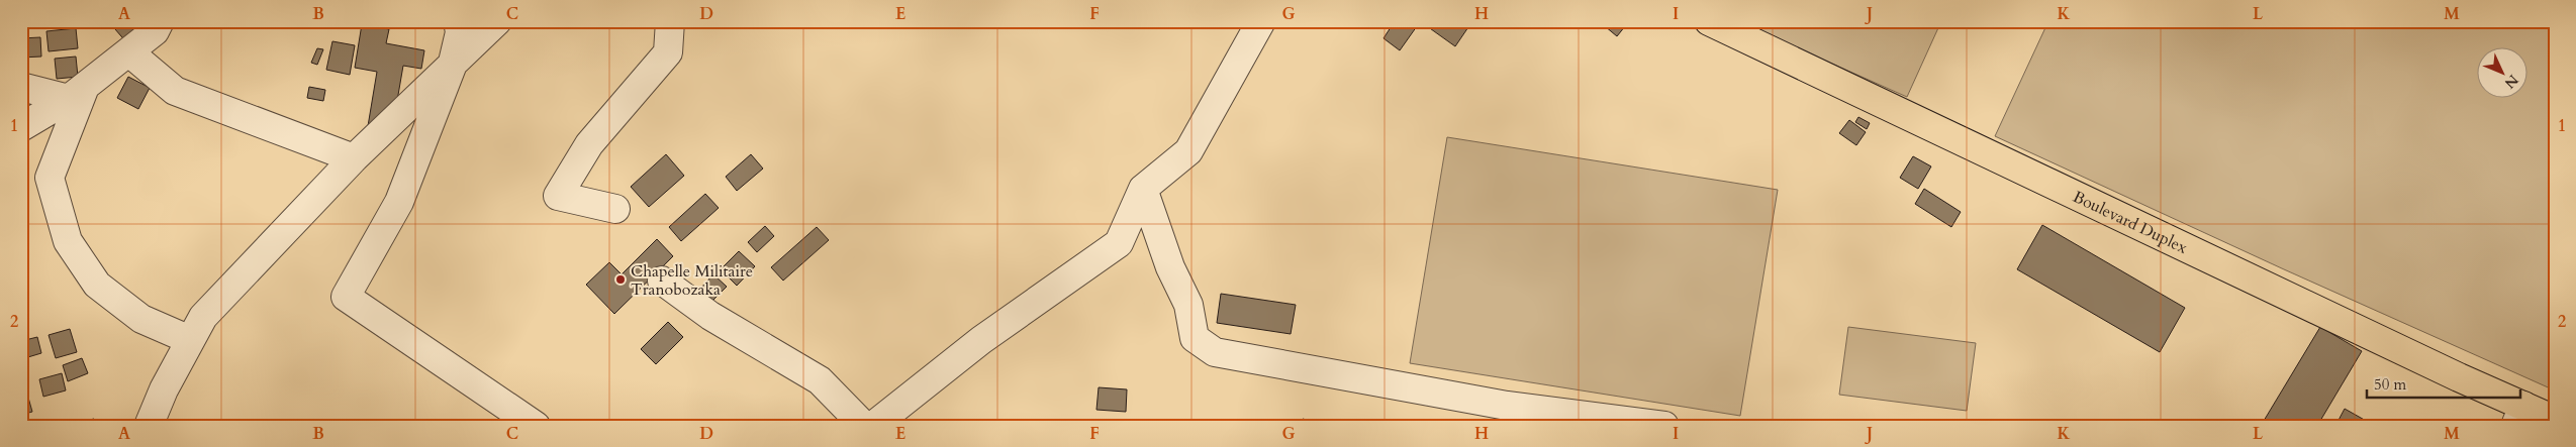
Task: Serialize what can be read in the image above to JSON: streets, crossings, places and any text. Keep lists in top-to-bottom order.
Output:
{
  "streets": {
    "main road": ["Boulevard Duplex"]
  },
  "places": ["Chapelle Militaire Tranobozaka"],
  "scale_bar": "50 m",
  "north": "bottom right",
  "grid": {
    "columns": [
      "A",
      "B",
      "C",
      "D",
      "E",
      "F",
      "G",
      "H",
      "I",
      "J",
      "K",
      "L",
      "M"
    ],
    "rows": ["1", "2"]
  }
}
